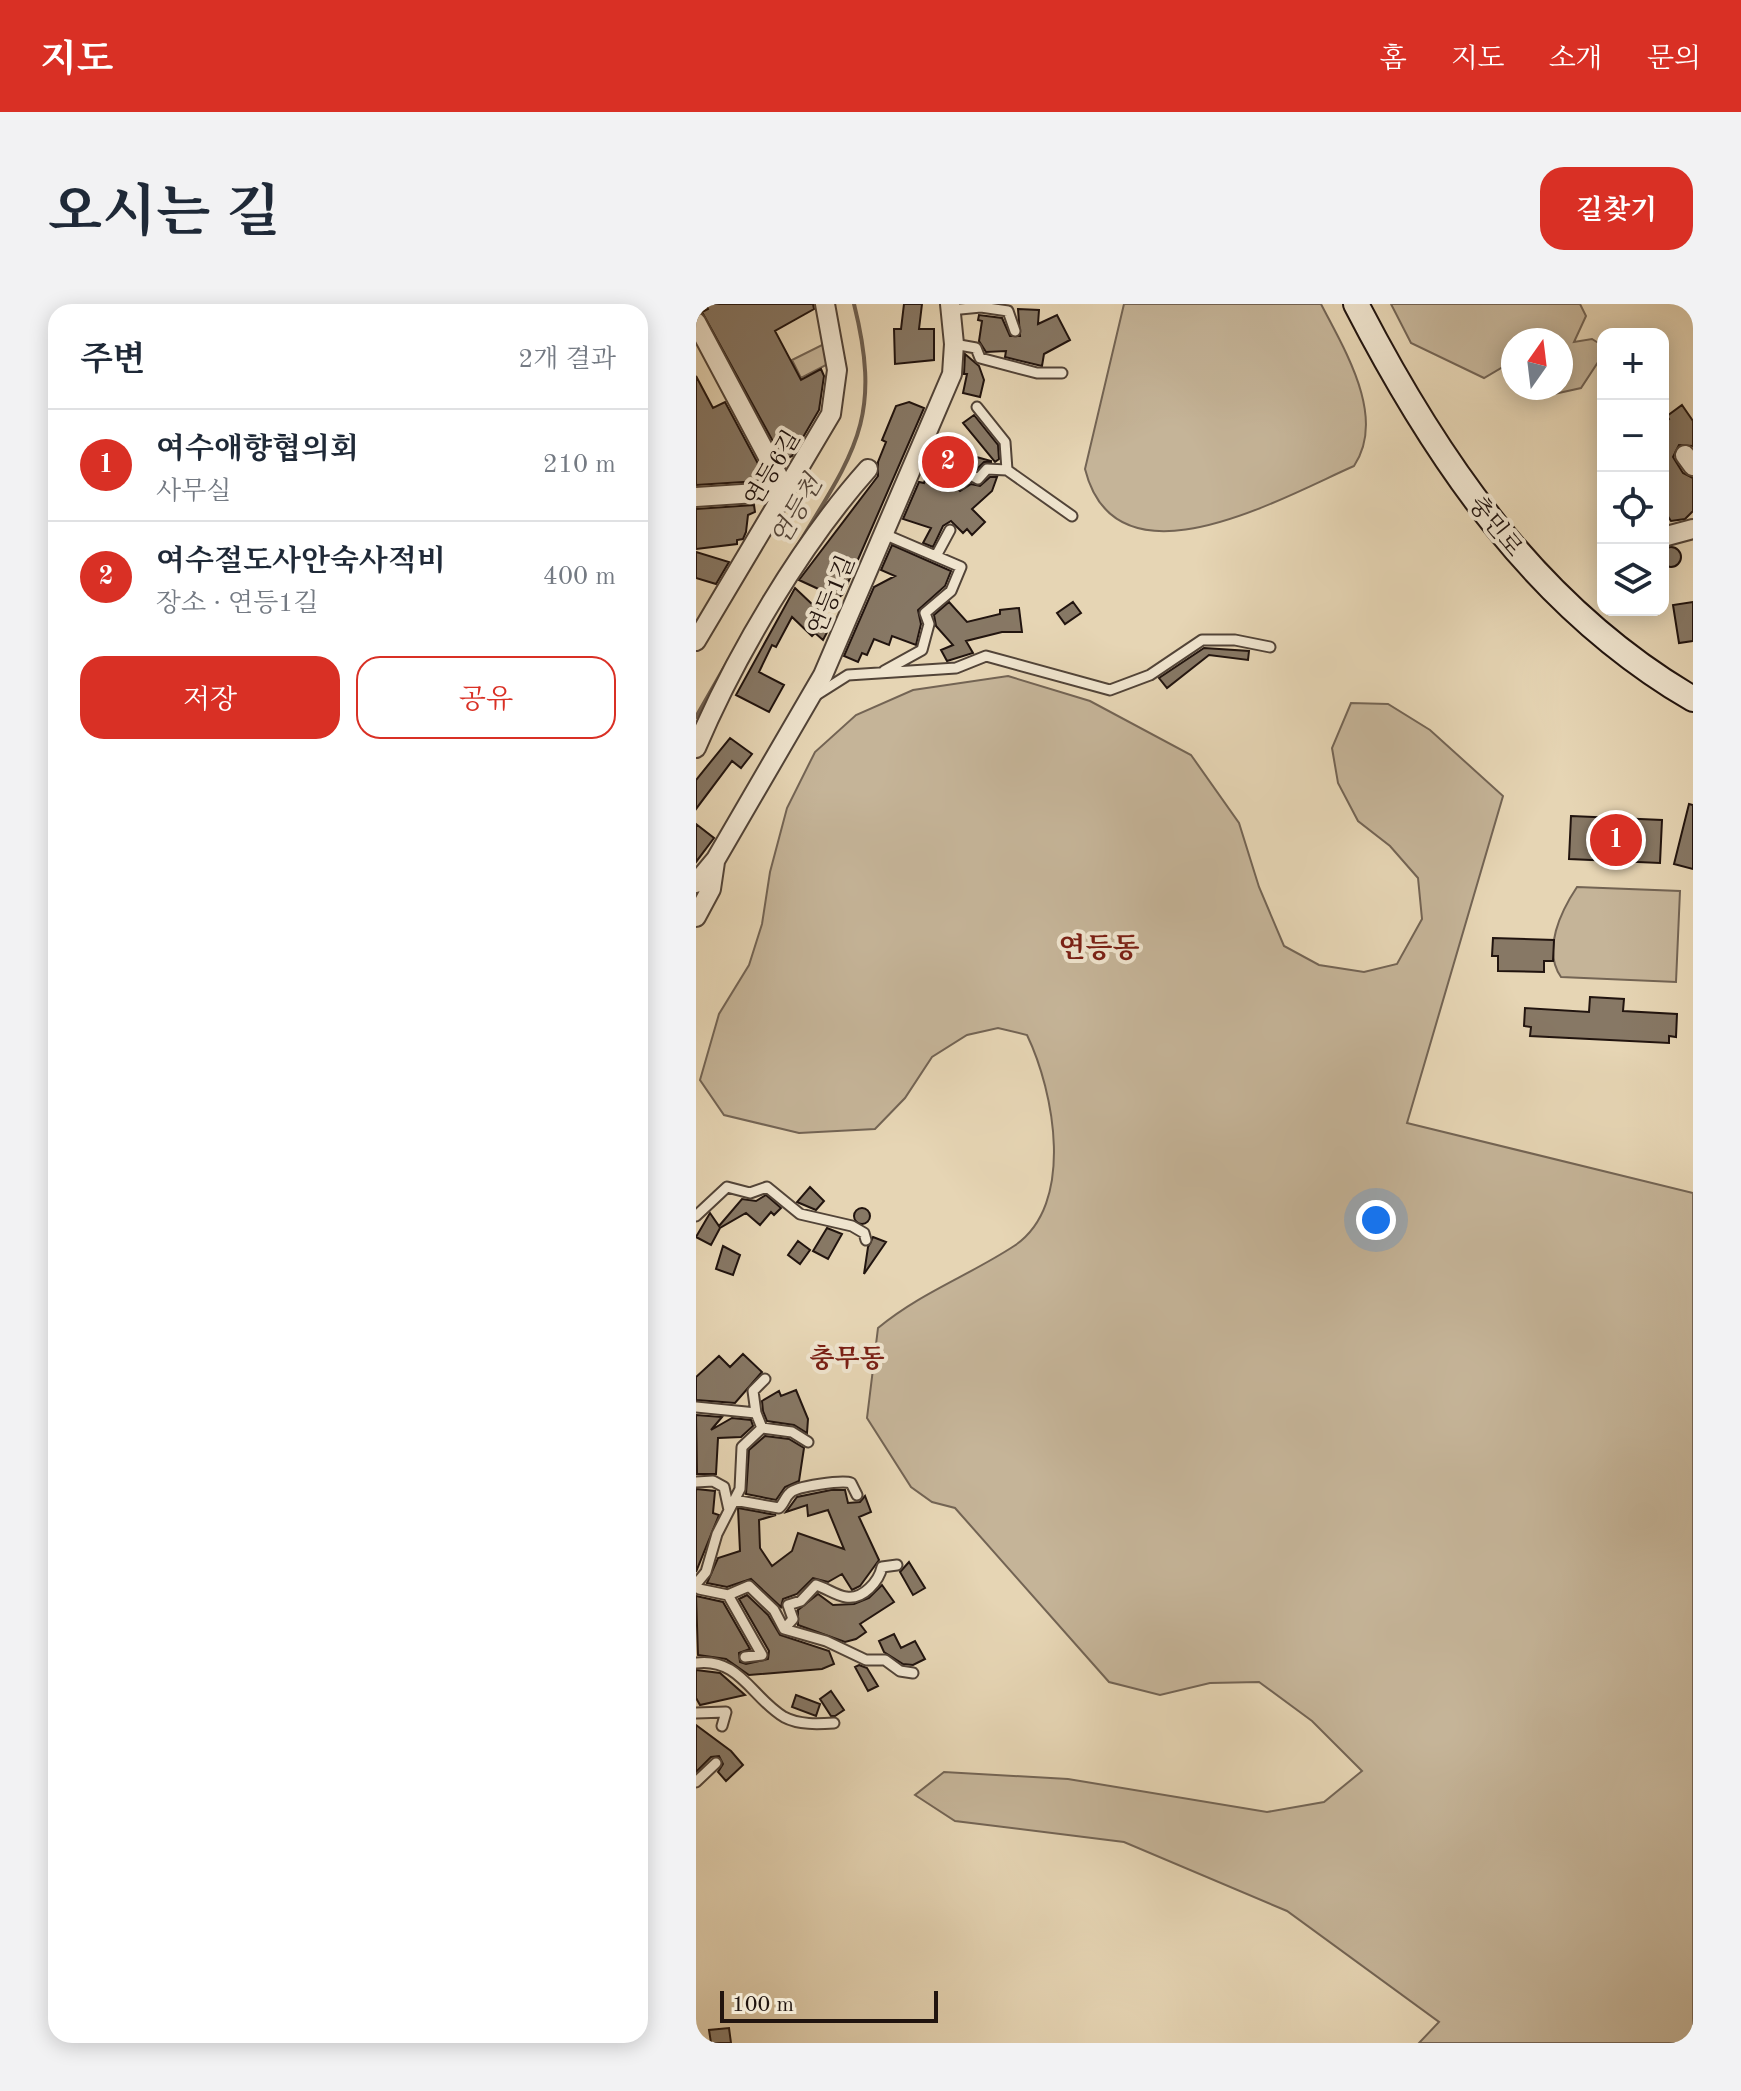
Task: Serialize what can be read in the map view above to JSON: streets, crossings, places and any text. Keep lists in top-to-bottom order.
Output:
{
  "streets": {
    "street": ["연등6길", "충민로", "연등1길"]
  },
  "districts": ["연등동", "충무동"],
  "water": ["연등천"],
  "scale_bar": "100 m",
  "north": "top",
  "page": {
    "header": "지도",
    "nav": [
      "홈",
      "지도",
      "소개",
      "문의"
    ],
    "title": "오시는 길",
    "buttons": [
      "길찾기",
      ["저장", "공유"]
    ],
    "heading": ["주변", "2개 결과"],
    "map_buttons": ["+", "−"],
    "list": [
      {
        "mark": "1",
        "name": "여수애향협의회",
        "note": "사무실",
        "value": "210 m"
      },
      {
        "mark": "2",
        "name": "여수절도사안숙사적비",
        "note": "장소 · 연등1길",
        "value": "400 m"
      }
    ],
    "pins": ["2", "1"],
    "scale": "100 m"
  }
}
